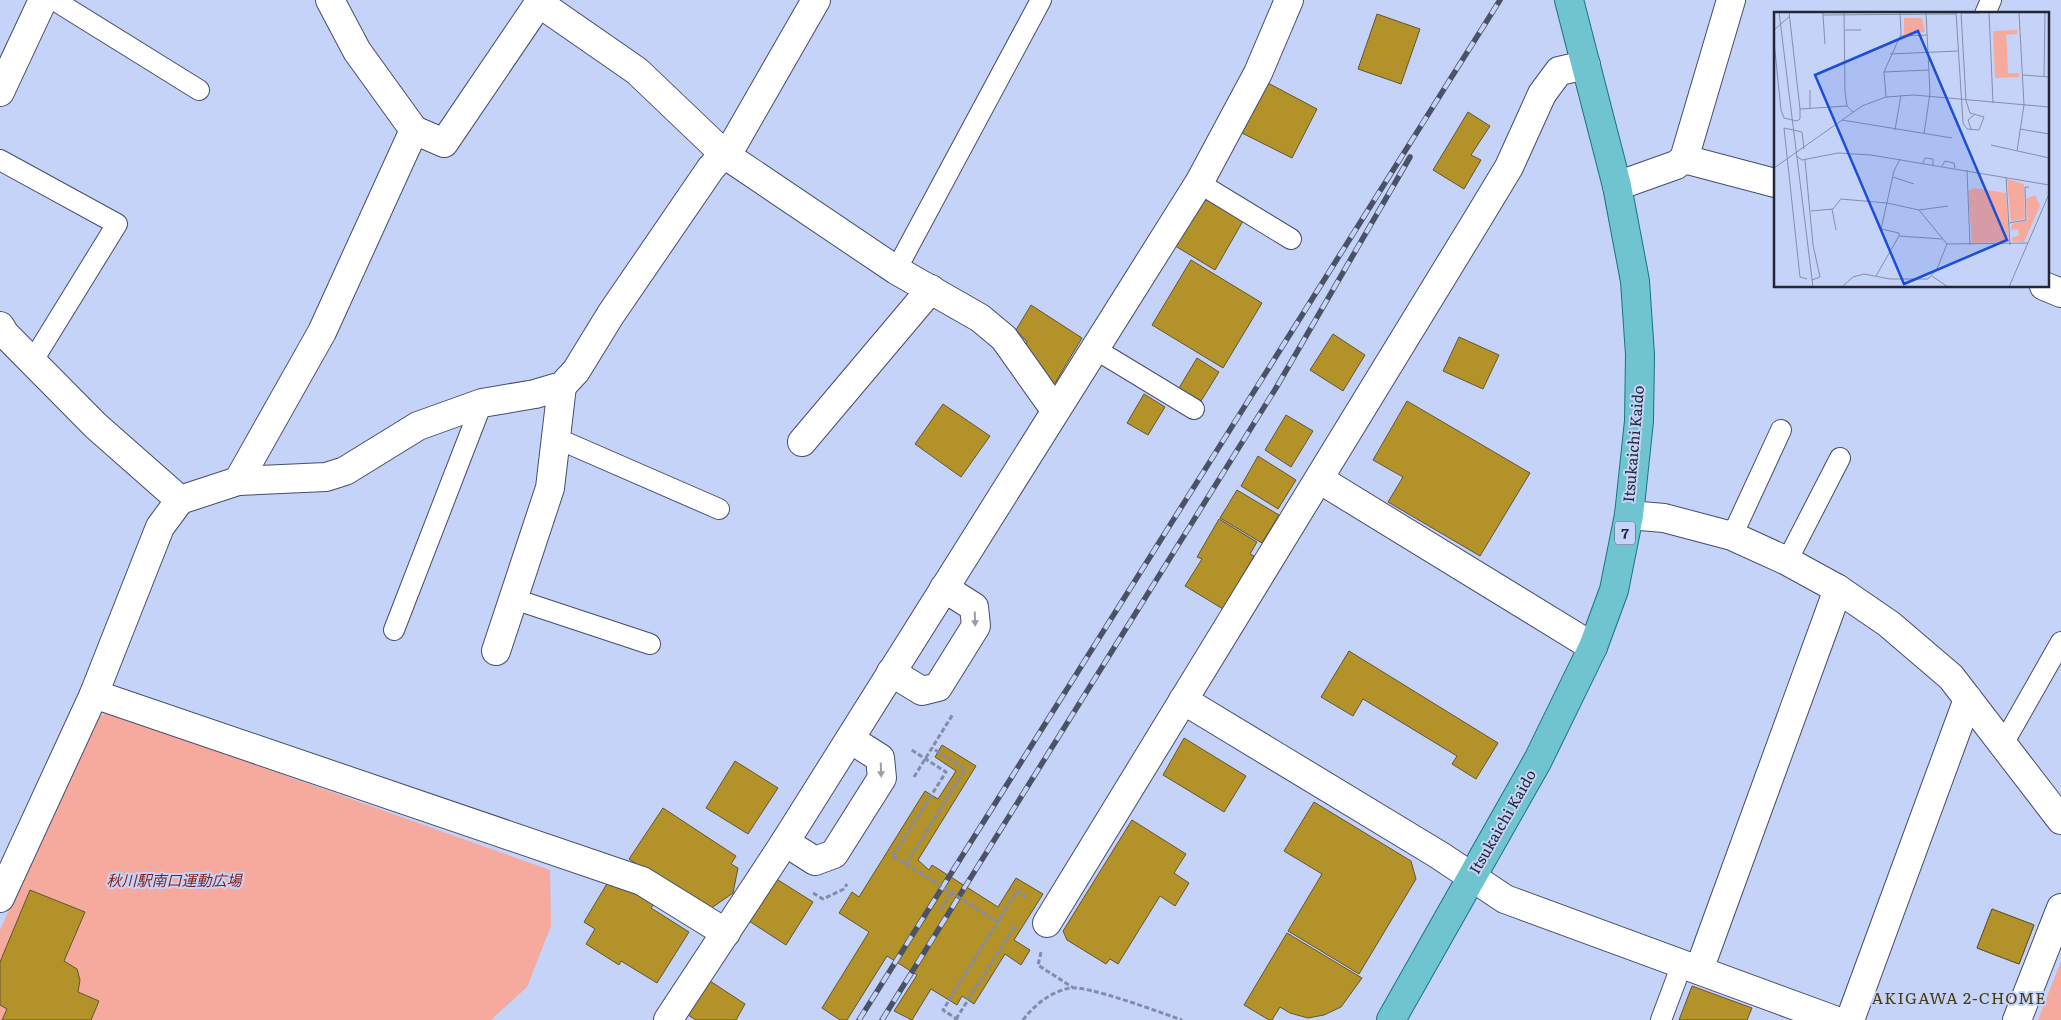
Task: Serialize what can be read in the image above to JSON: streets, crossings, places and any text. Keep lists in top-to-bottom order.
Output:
{
  "streets": {
    "main road": ["Itsukaichi Kaido", "7"]
  },
  "districts": ["AKIGAWA 2-CHOME"],
  "parks": ["秋川駅南口運動広場"]
}
